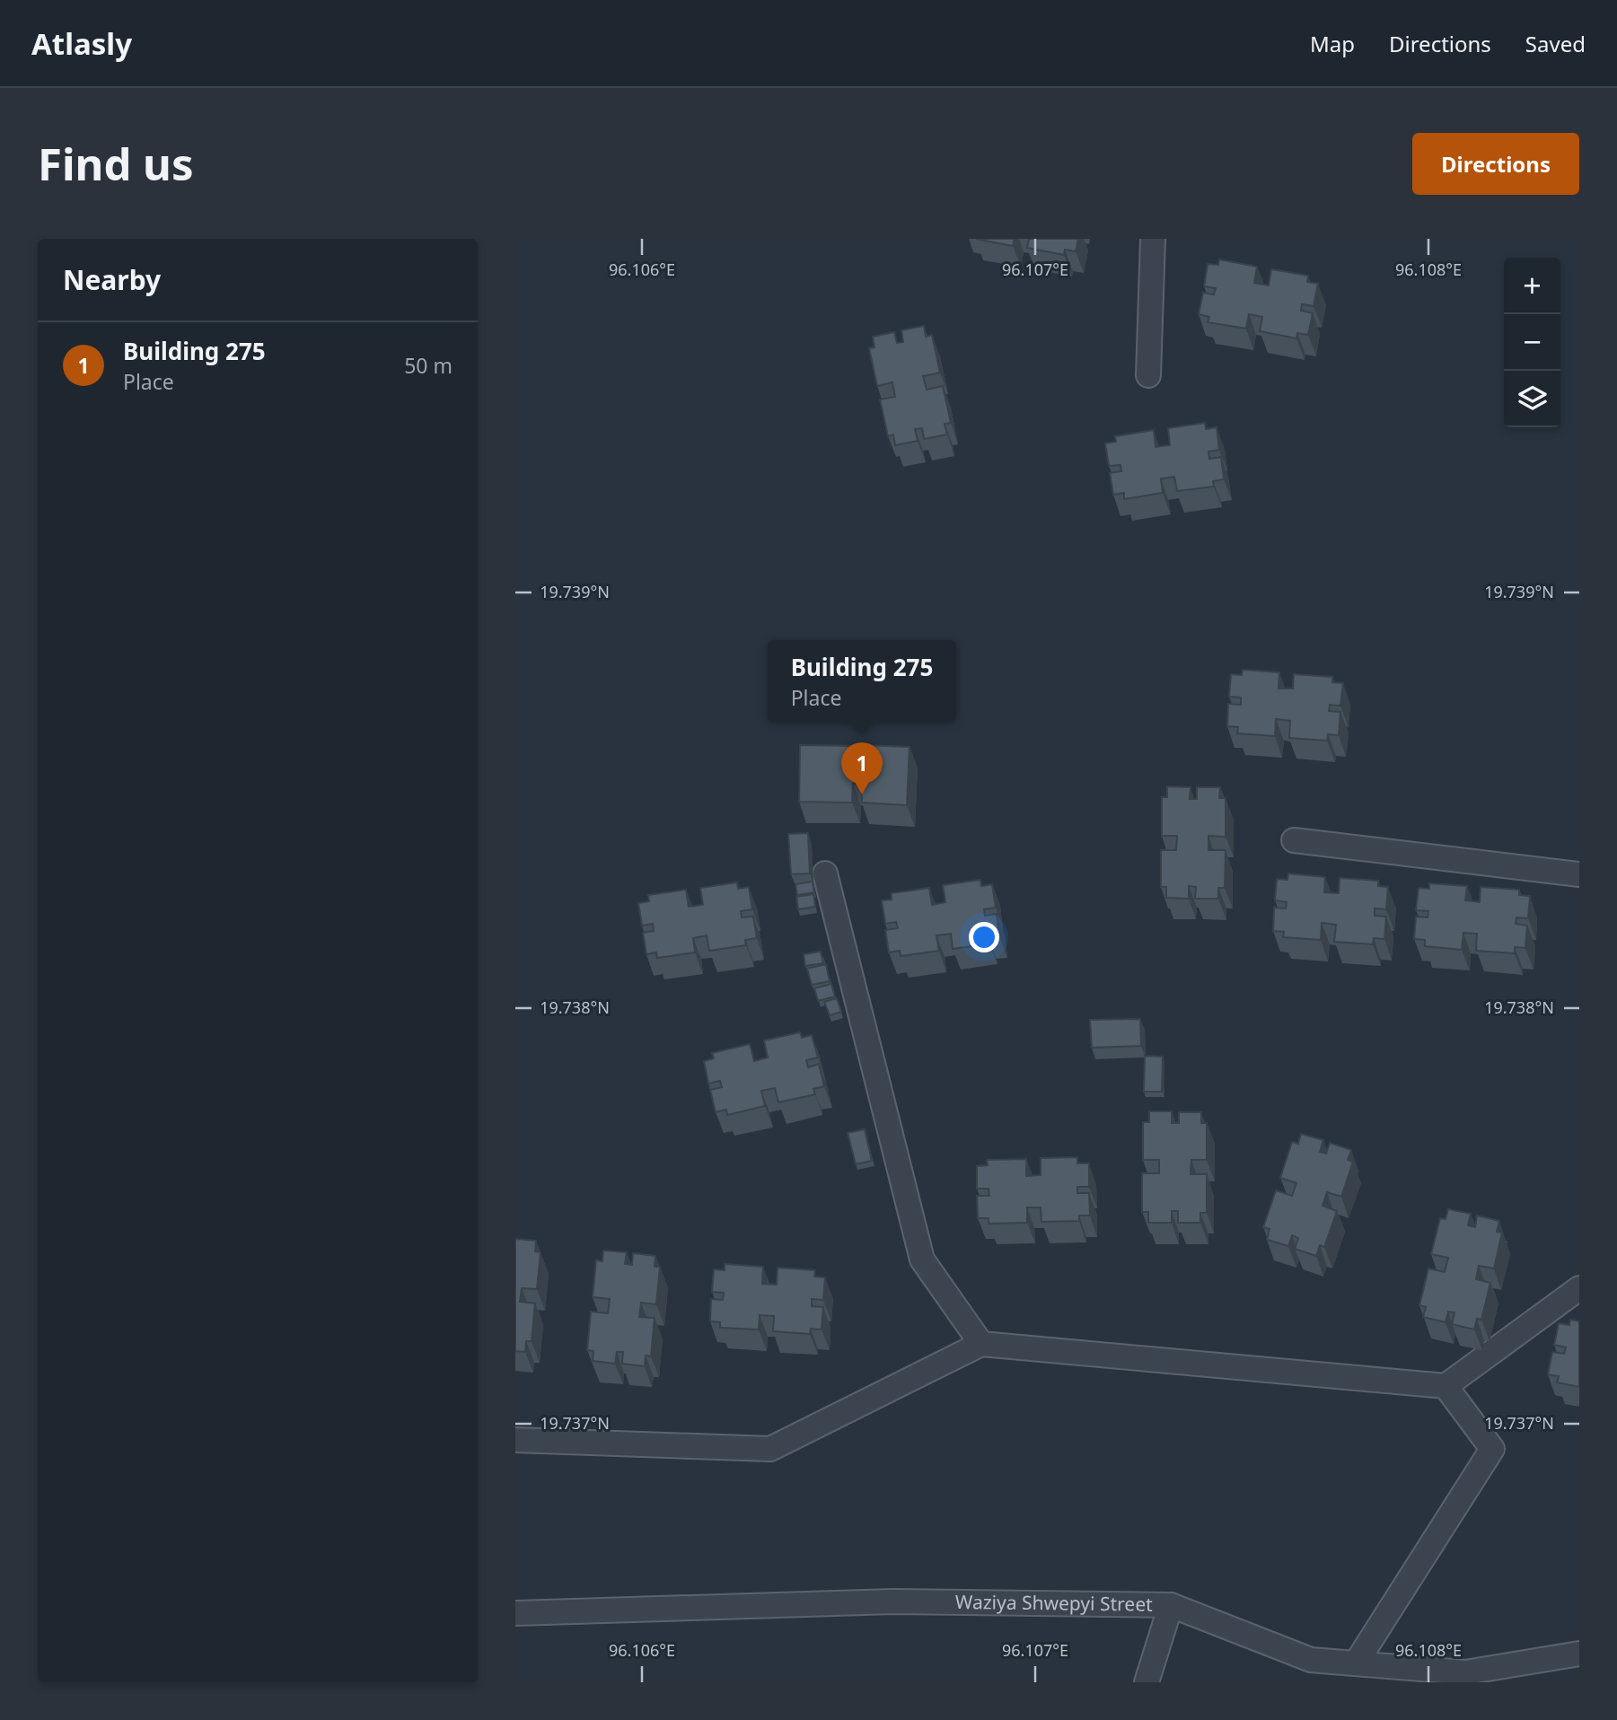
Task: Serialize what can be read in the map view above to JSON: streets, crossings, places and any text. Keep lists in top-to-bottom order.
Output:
{
  "streets": {
    "street": ["Waziya Shwepyi Street"]
  },
  "page": {
    "header": "Atlasly",
    "nav": ["Map", "Directions", "Saved"],
    "buttons": "Directions",
    "title": "Find us",
    "heading": "Nearby",
    "map_buttons": ["+", "−"],
    "list": [
      {
        "mark": "1",
        "name": "Building 275",
        "note": "Place",
        "value": "50 m"
      }
    ],
    "popup": ["Building 275", "Place"],
    "pins": "1"
  },
  "coordinates": [
    "96.106°E",
    "96.107°E",
    "96.108°E",
    "19.739°N",
    "19.738°N",
    "19.737°N"
  ]
}
